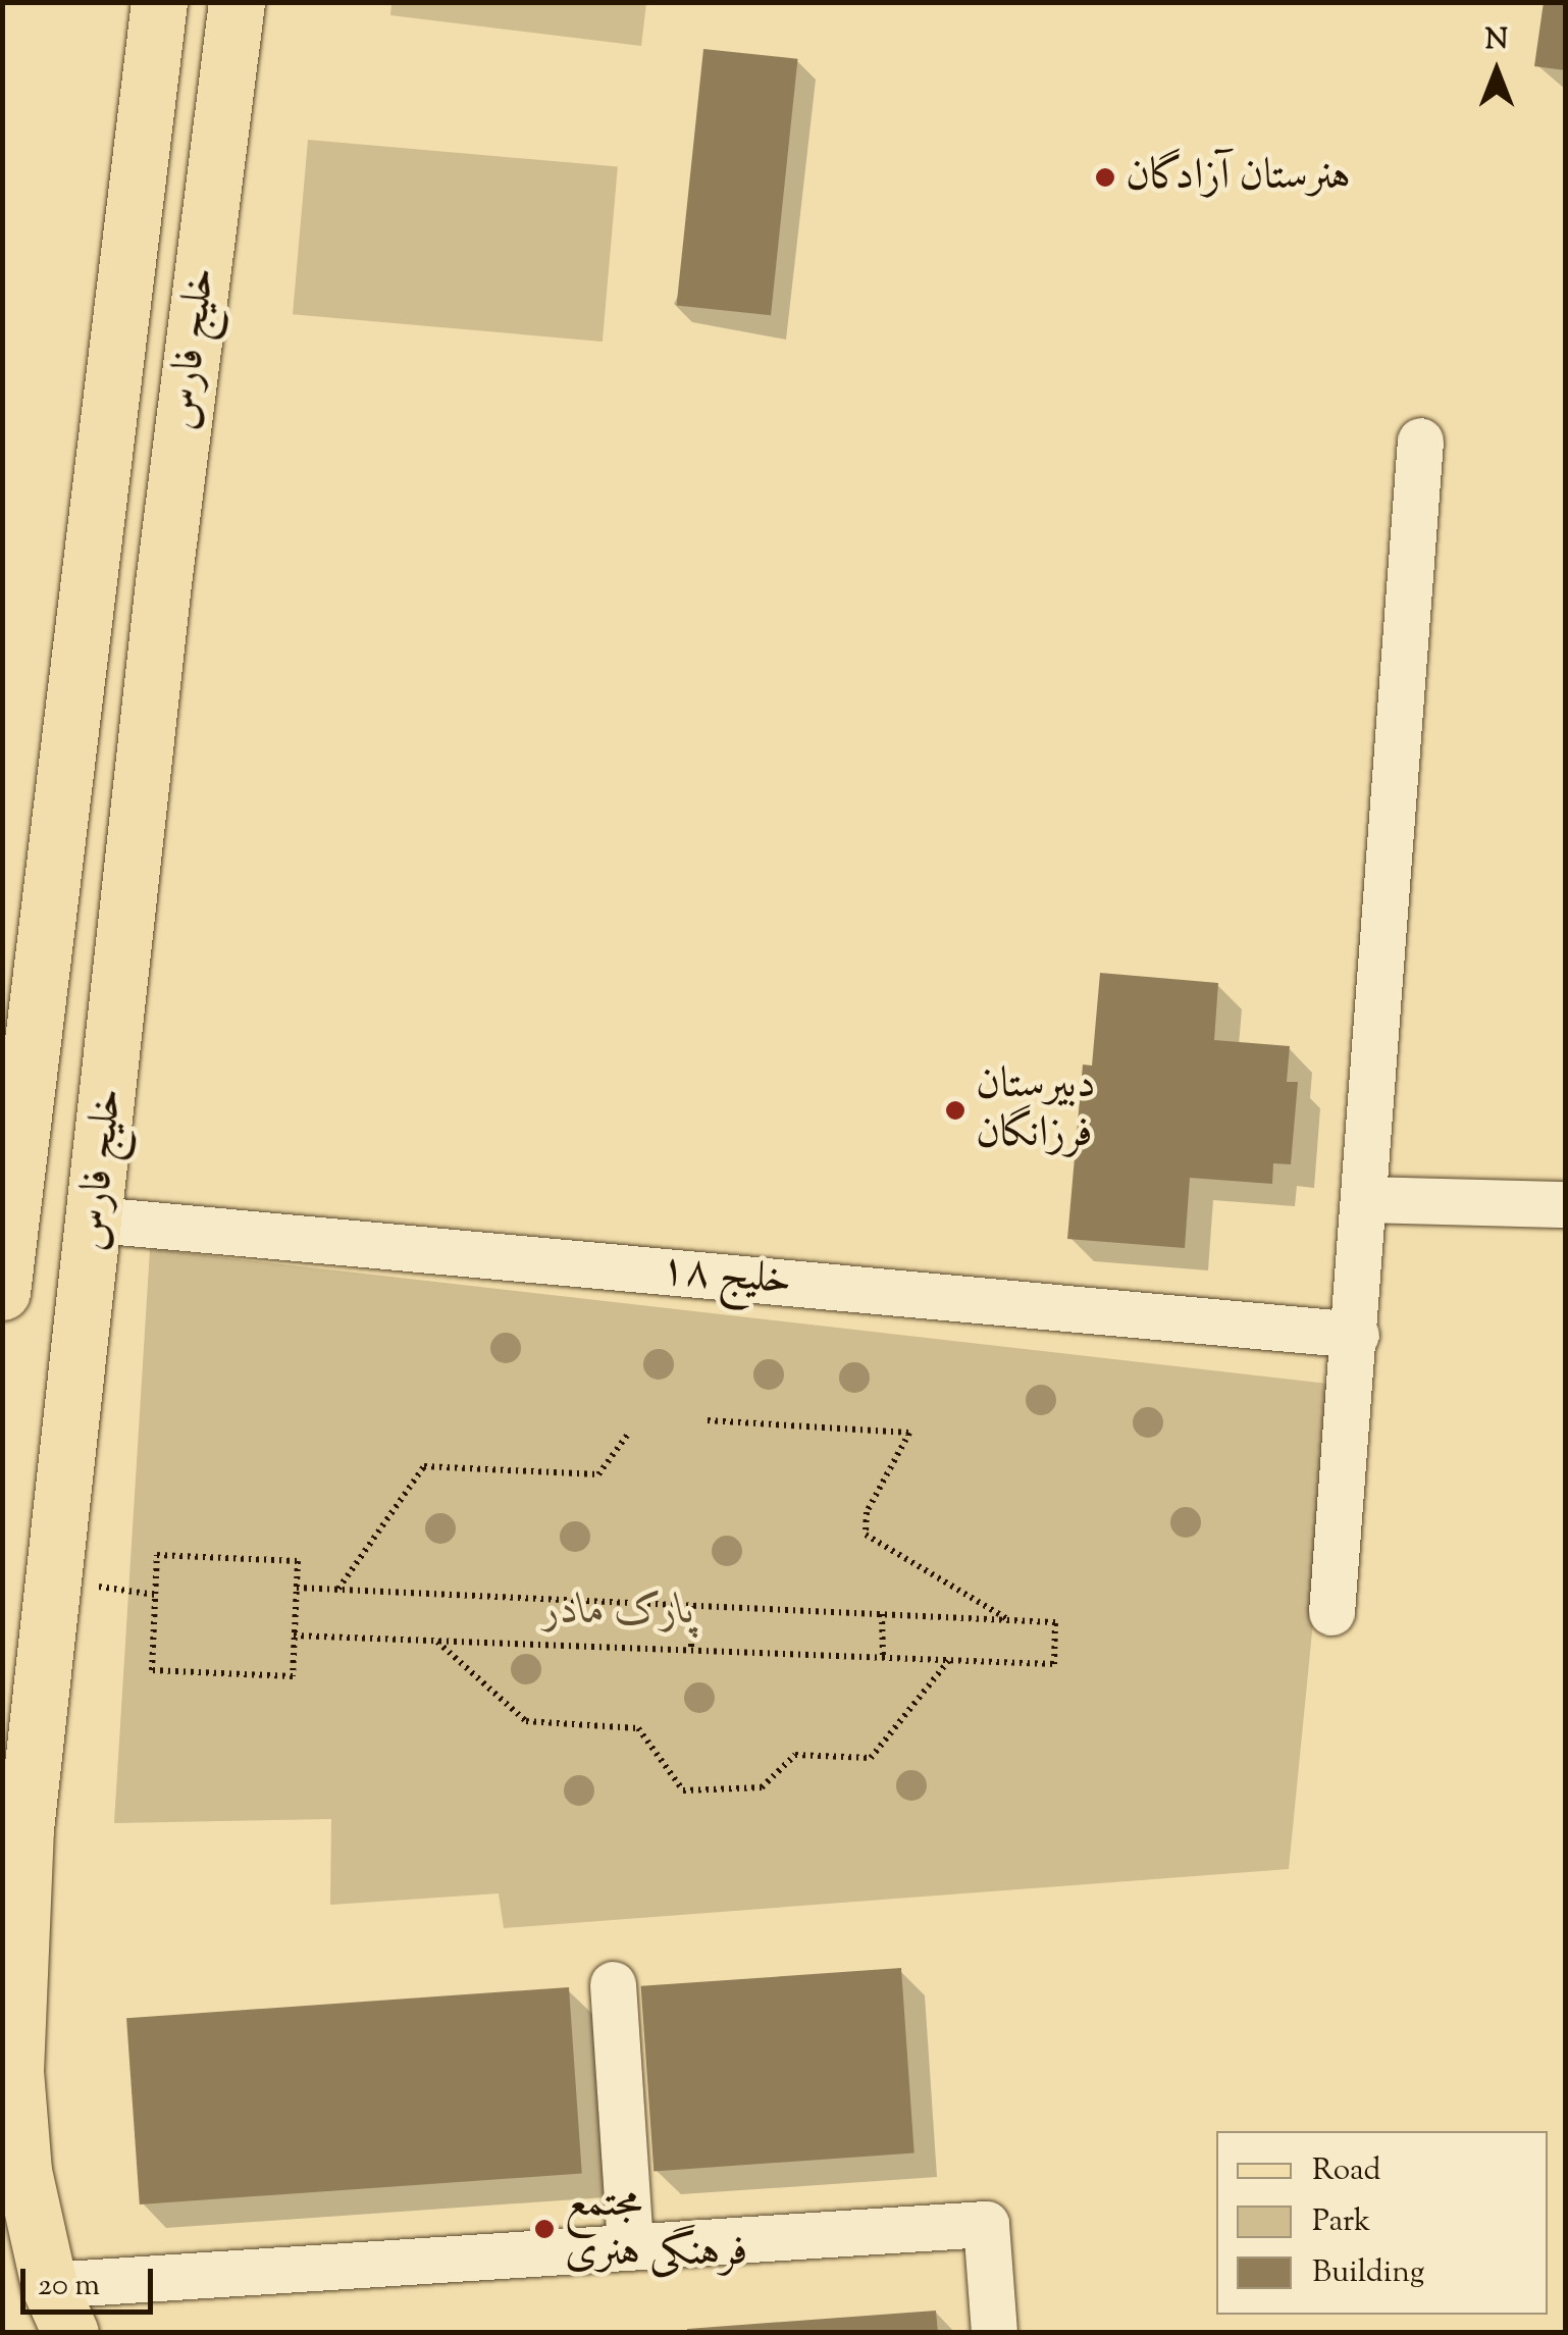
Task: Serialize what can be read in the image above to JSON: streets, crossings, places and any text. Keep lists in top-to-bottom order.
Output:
{
  "streets": {
    "main road": ["خلیج فارس"],
    "street": ["خلیج ۱۸"]
  },
  "crossings": [
    ["خلیج فارس", "خلیج ۱۸"]
  ],
  "parks": ["پارک مادر"],
  "places": ["هنرستان آزادگان", "دبیرستان فرزانگان", "مجتمع فرهنگی هنری"],
  "legend": ["Road", "Park", "Building"],
  "scale_bar": "20 m",
  "north": "top"
}
